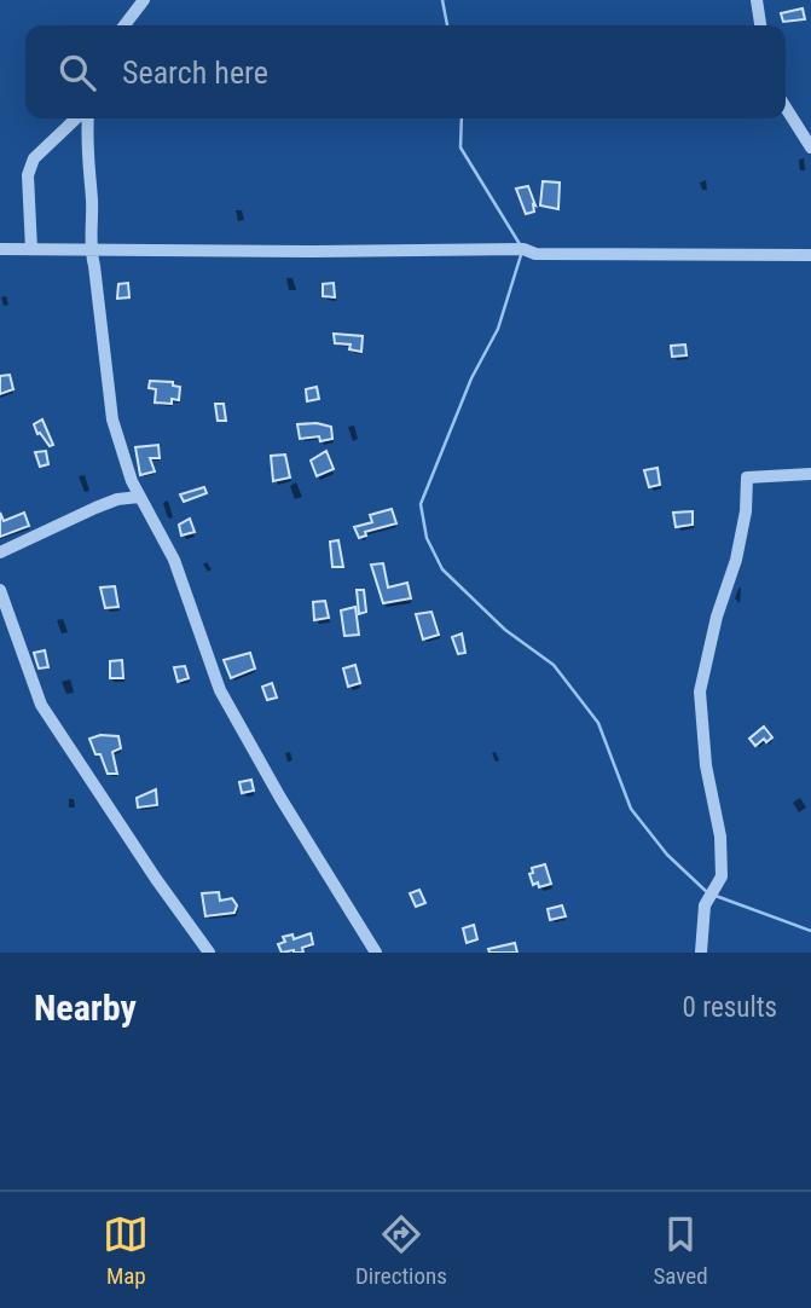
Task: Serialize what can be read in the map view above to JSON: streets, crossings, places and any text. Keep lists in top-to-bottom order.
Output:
{
  "page": {
    "search": "Search here",
    "heading": ["Nearby", "0 results"],
    "nav": ["Map", "Directions", "Saved"]
  }
}
